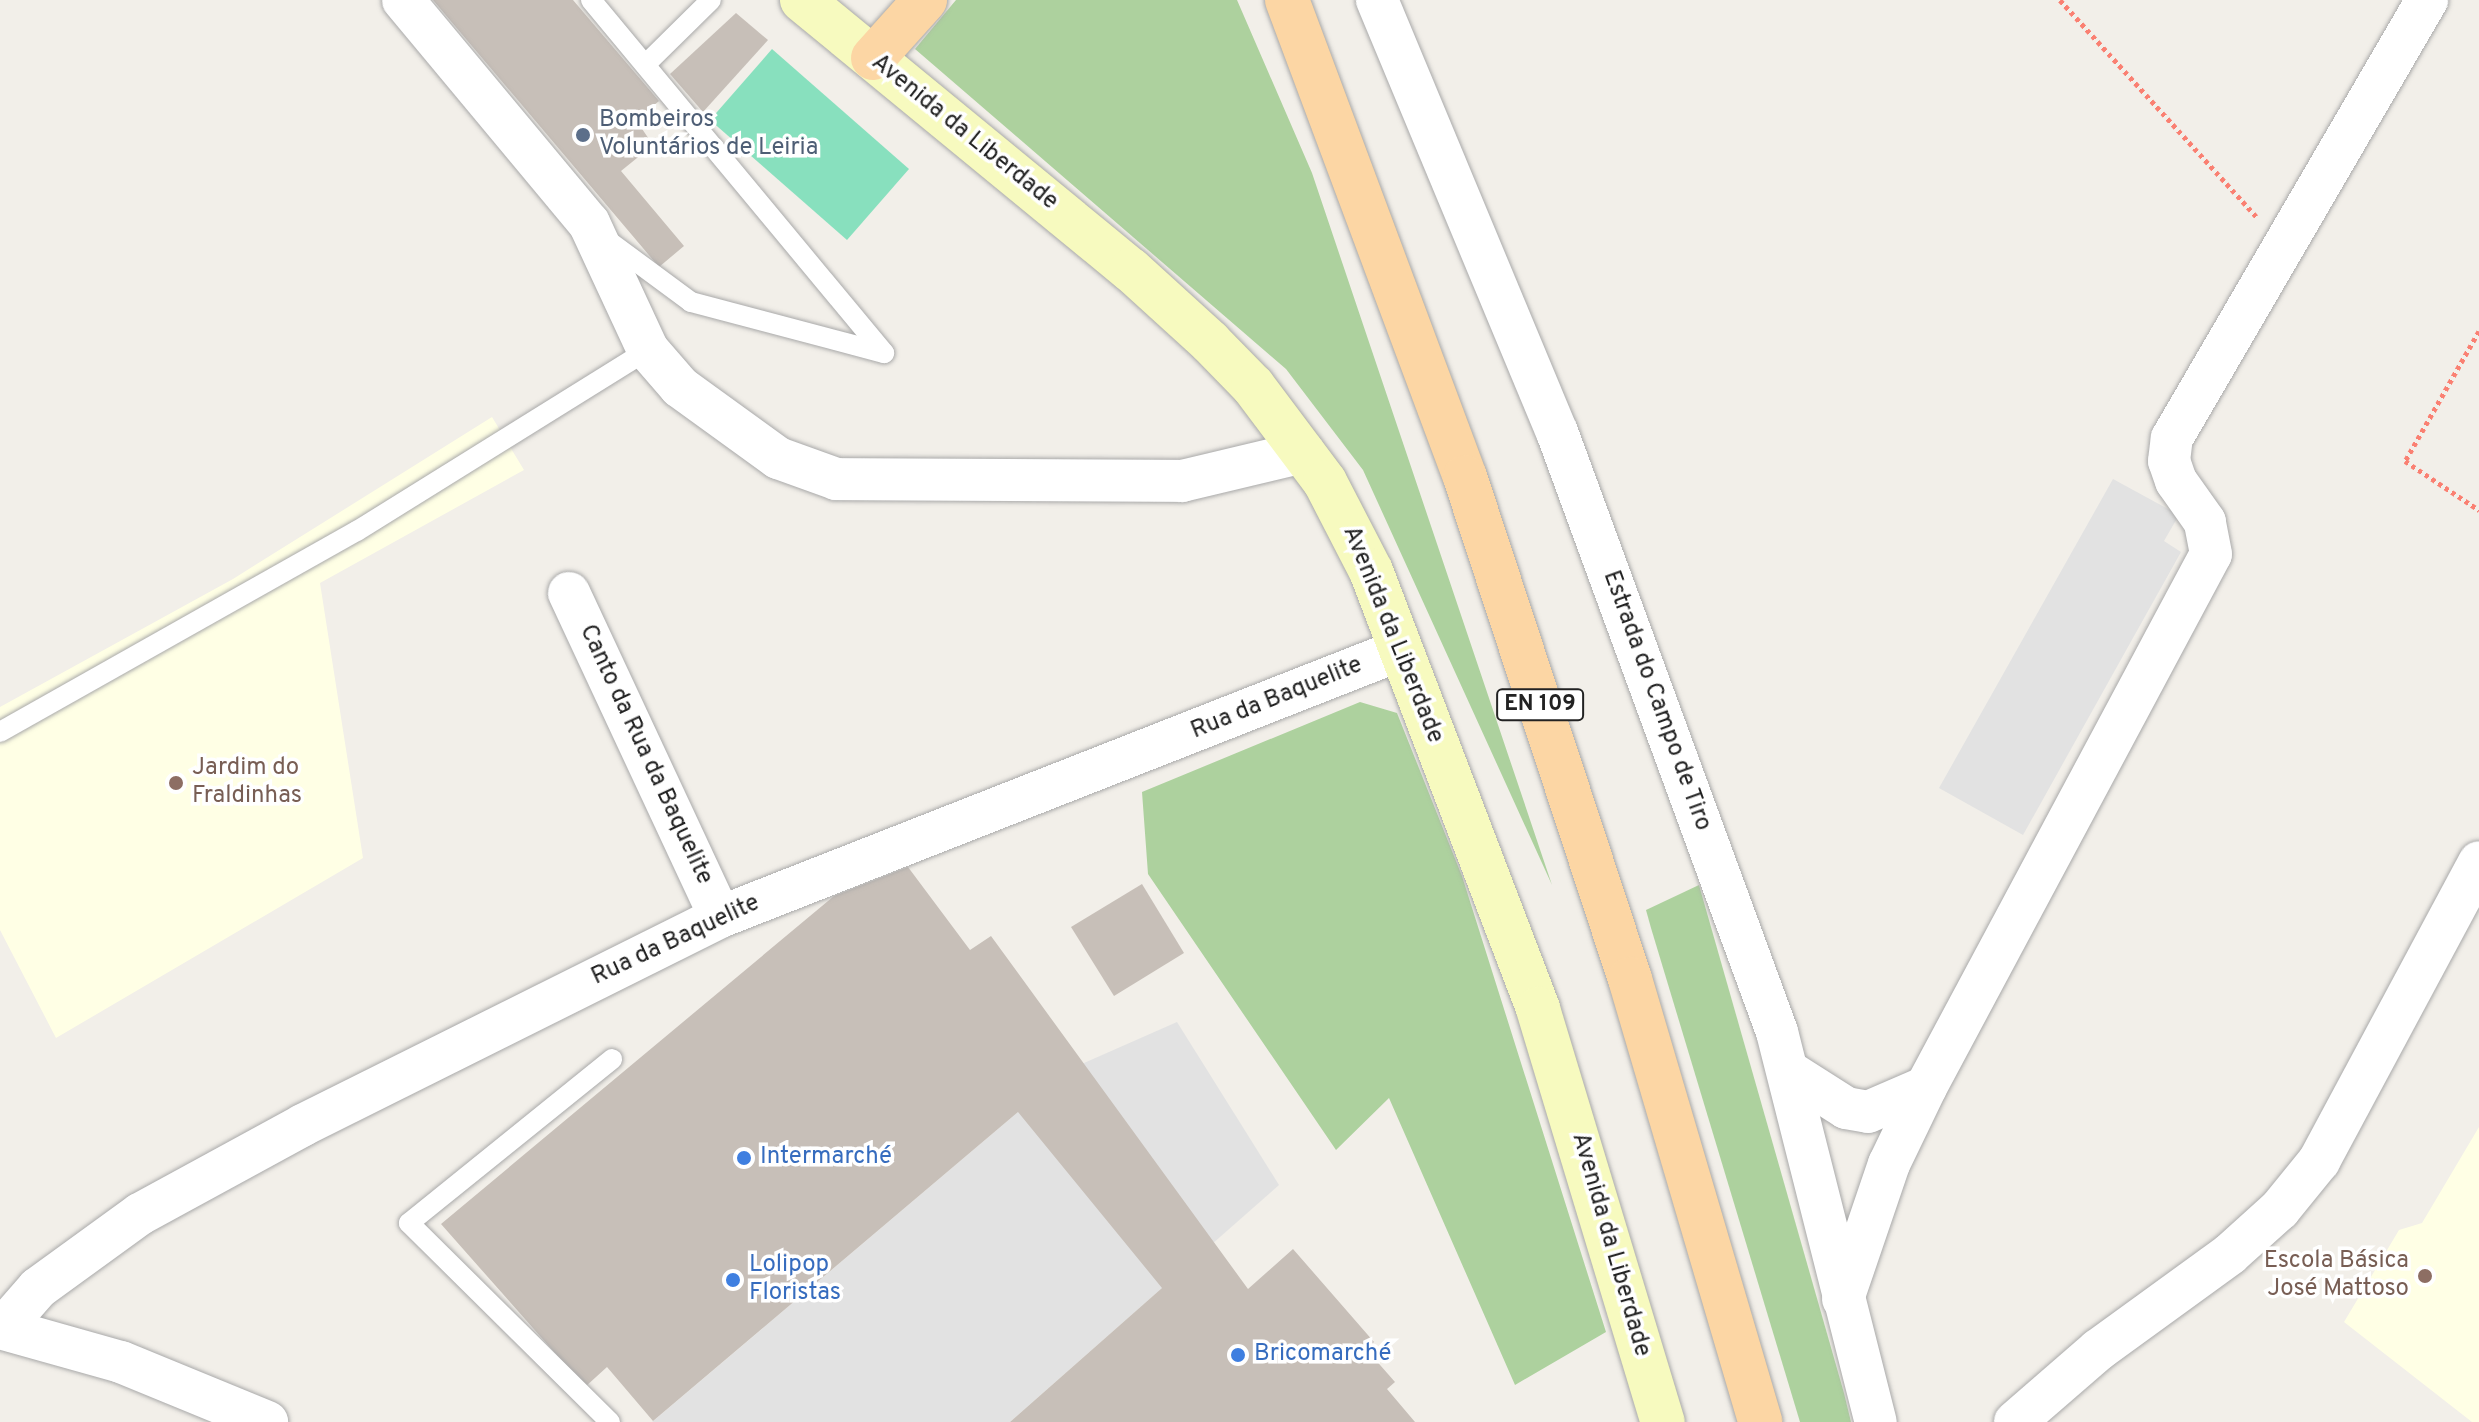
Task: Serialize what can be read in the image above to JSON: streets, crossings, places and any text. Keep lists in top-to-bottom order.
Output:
{
  "streets": {
    "main road": ["EN 109"],
    "street": [
      "Avenida da Liberdade",
      "Rua da Baquelite",
      "Estrada do Campo de Tiro",
      "Canto da Rua da Baquelite"
    ]
  },
  "crossings": [
    ["Avenida da Liberdade", "Rua da Baquelite"],
    ["Rua da Baquelite", "Canto da Rua da Baquelite"]
  ],
  "places": [
    "Bombeiros Voluntários de Leiria",
    "Jardim do Fraldinhas",
    "Intermarché",
    "Escola Básica José Mattoso",
    "Lolipop Floristas",
    "Bricomarché"
  ]
}
